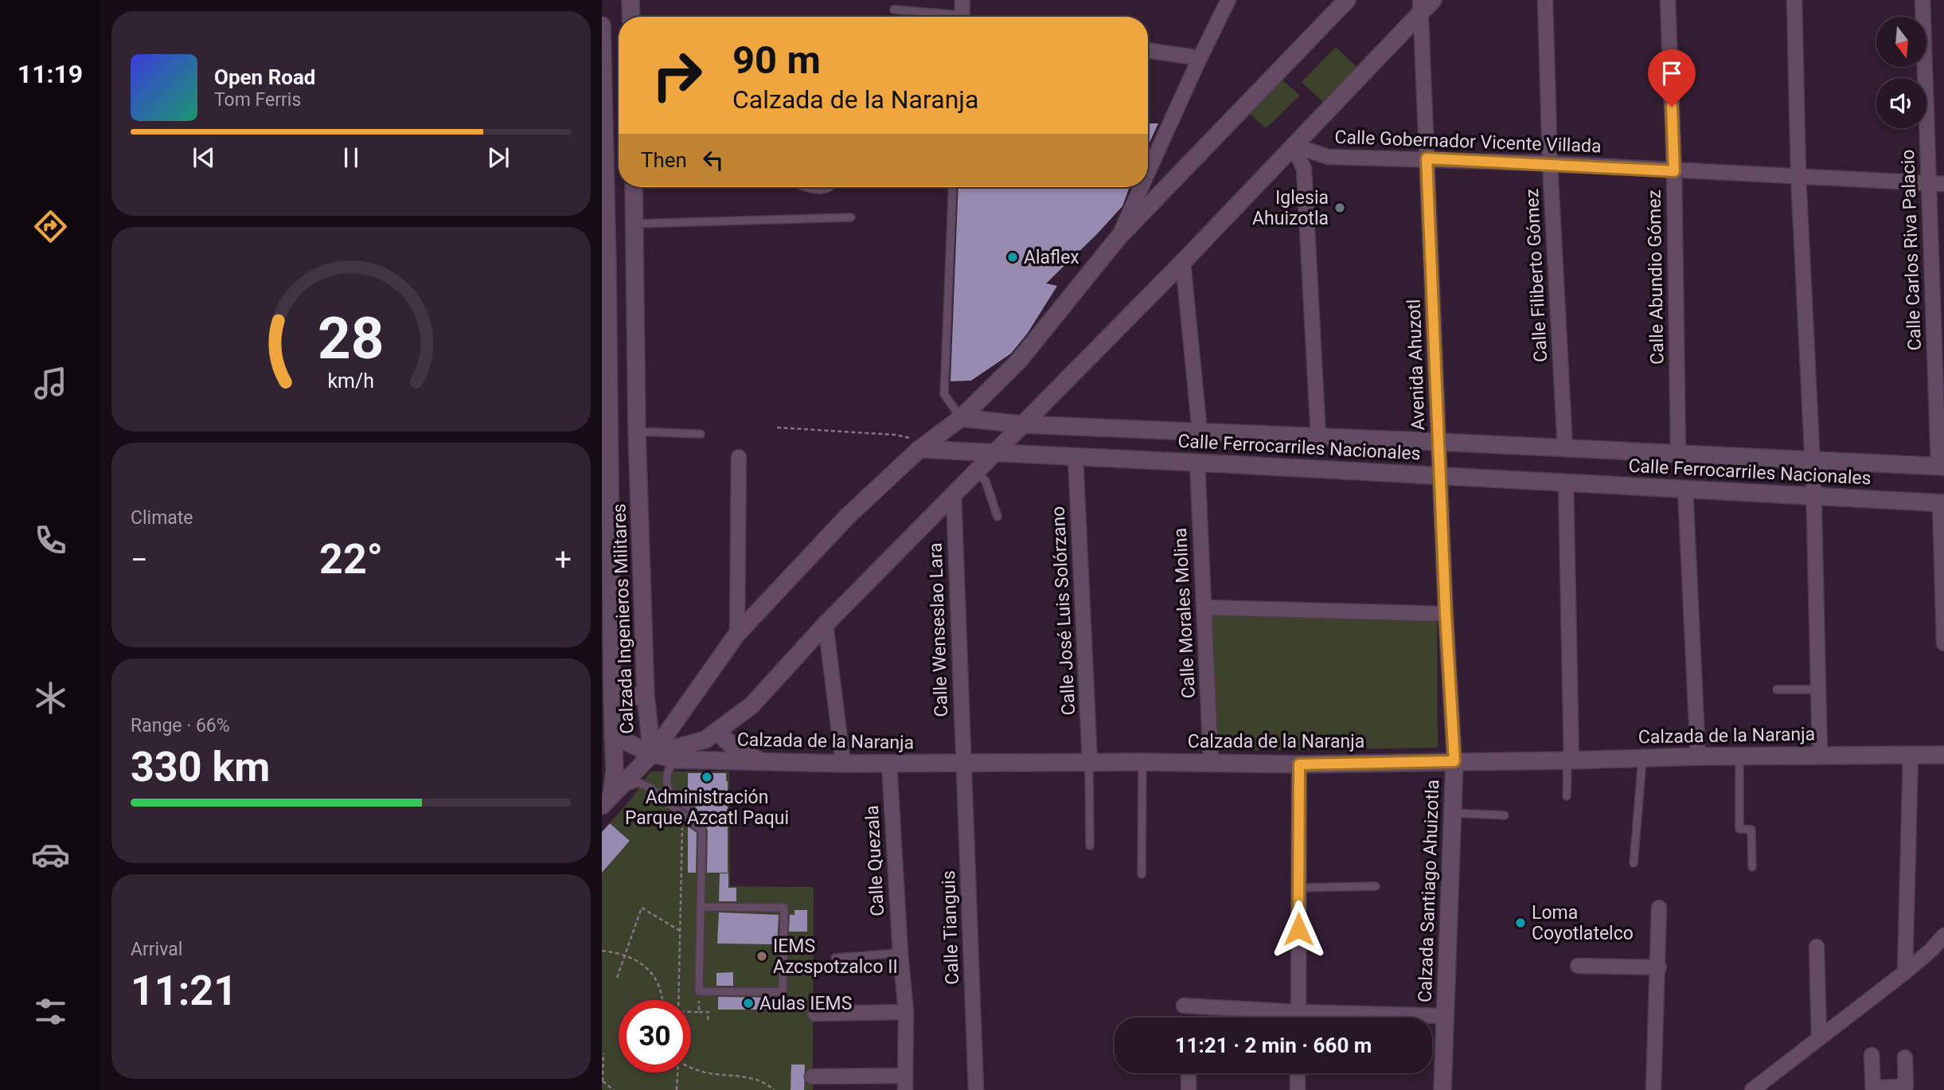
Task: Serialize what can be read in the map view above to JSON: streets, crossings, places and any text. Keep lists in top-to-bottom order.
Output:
{
  "streets": {
    "main road": [
      "Calle Ferrocarriles Nacionales",
      "Calzada Ingenieros Militares",
      "Calzada de la Naranja",
      "Calzada Santiago Ahuizotla"
    ],
    "street": [
      "Calle Gobernador Vicente Villada",
      "Calle Carlos Riva Palacio",
      "Calle Filiberto Gómez",
      "Calle Abundio Gómez",
      "Avenida Ahuzotl",
      "Calle José Luis Solórzano",
      "Calle Morales Molina",
      "Calle Wenseslao Lara",
      "Calle Quezala",
      "Calle Tianguis"
    ]
  },
  "crossings": [
    ["Calle Gobernador Vicente Villada", "Calle Carlos Riva Palacio"],
    ["Calle Gobernador Vicente Villada", "Calle Filiberto Gómez"],
    ["Calle Gobernador Vicente Villada", "Calle Abundio Gómez"],
    ["Calle Gobernador Vicente Villada", "Avenida Ahuzotl"],
    ["Calle Carlos Riva Palacio", "Calle Ferrocarriles Nacionales"],
    ["Calle Filiberto Gómez", "Calle Ferrocarriles Nacionales"],
    ["Calle Abundio Gómez", "Calle Ferrocarriles Nacionales"],
    ["Avenida Ahuzotl", "Calle Ferrocarriles Nacionales"],
    ["Avenida Ahuzotl", "Calzada de la Naranja"],
    ["Avenida Ahuzotl", "Calzada Santiago Ahuizotla"],
    ["Calle Ferrocarriles Nacionales", "Calle José Luis Solórzano"],
    ["Calle Ferrocarriles Nacionales", "Calle Morales Molina"],
    ["Calle José Luis Solórzano", "Calzada de la Naranja"],
    ["Calle Morales Molina", "Calzada de la Naranja"],
    ["Calzada Ingenieros Militares", "Calzada de la Naranja"],
    ["Calle Wenseslao Lara", "Calzada de la Naranja"],
    ["Calle Wenseslao Lara", "Calle Tianguis"],
    ["Calzada de la Naranja", "Calle Quezala"],
    ["Calzada de la Naranja", "Calzada Santiago Ahuizotla"],
    ["Calzada de la Naranja", "Calle Tianguis"]
  ],
  "places": [
    "Iglesia Ahuizotla",
    "Alaflex",
    "Administración Parque Azcatl Paqui",
    "Loma Coyotlatelco",
    "IEMS Azcspotzalco II",
    "Aulas IEMS"
  ],
  "north": "bottom",
  "page": {
    "tabs": "11:19",
    "turn": ["90 m", "Calzada de la Naranja"],
    "song": ["Open Road", "Tom Ferris"],
    "then": "Then",
    "tile": [
      "Climate",
      ["Range · 66%", "330 km"],
      ["Arrival", "11:21"]
    ],
    "heat": ["−", "22°", "+"],
    "limit": "30",
    "trip": "11:21 · 2 min · 660 m",
    "gauge": ["28", "km/h"]
  }
}
